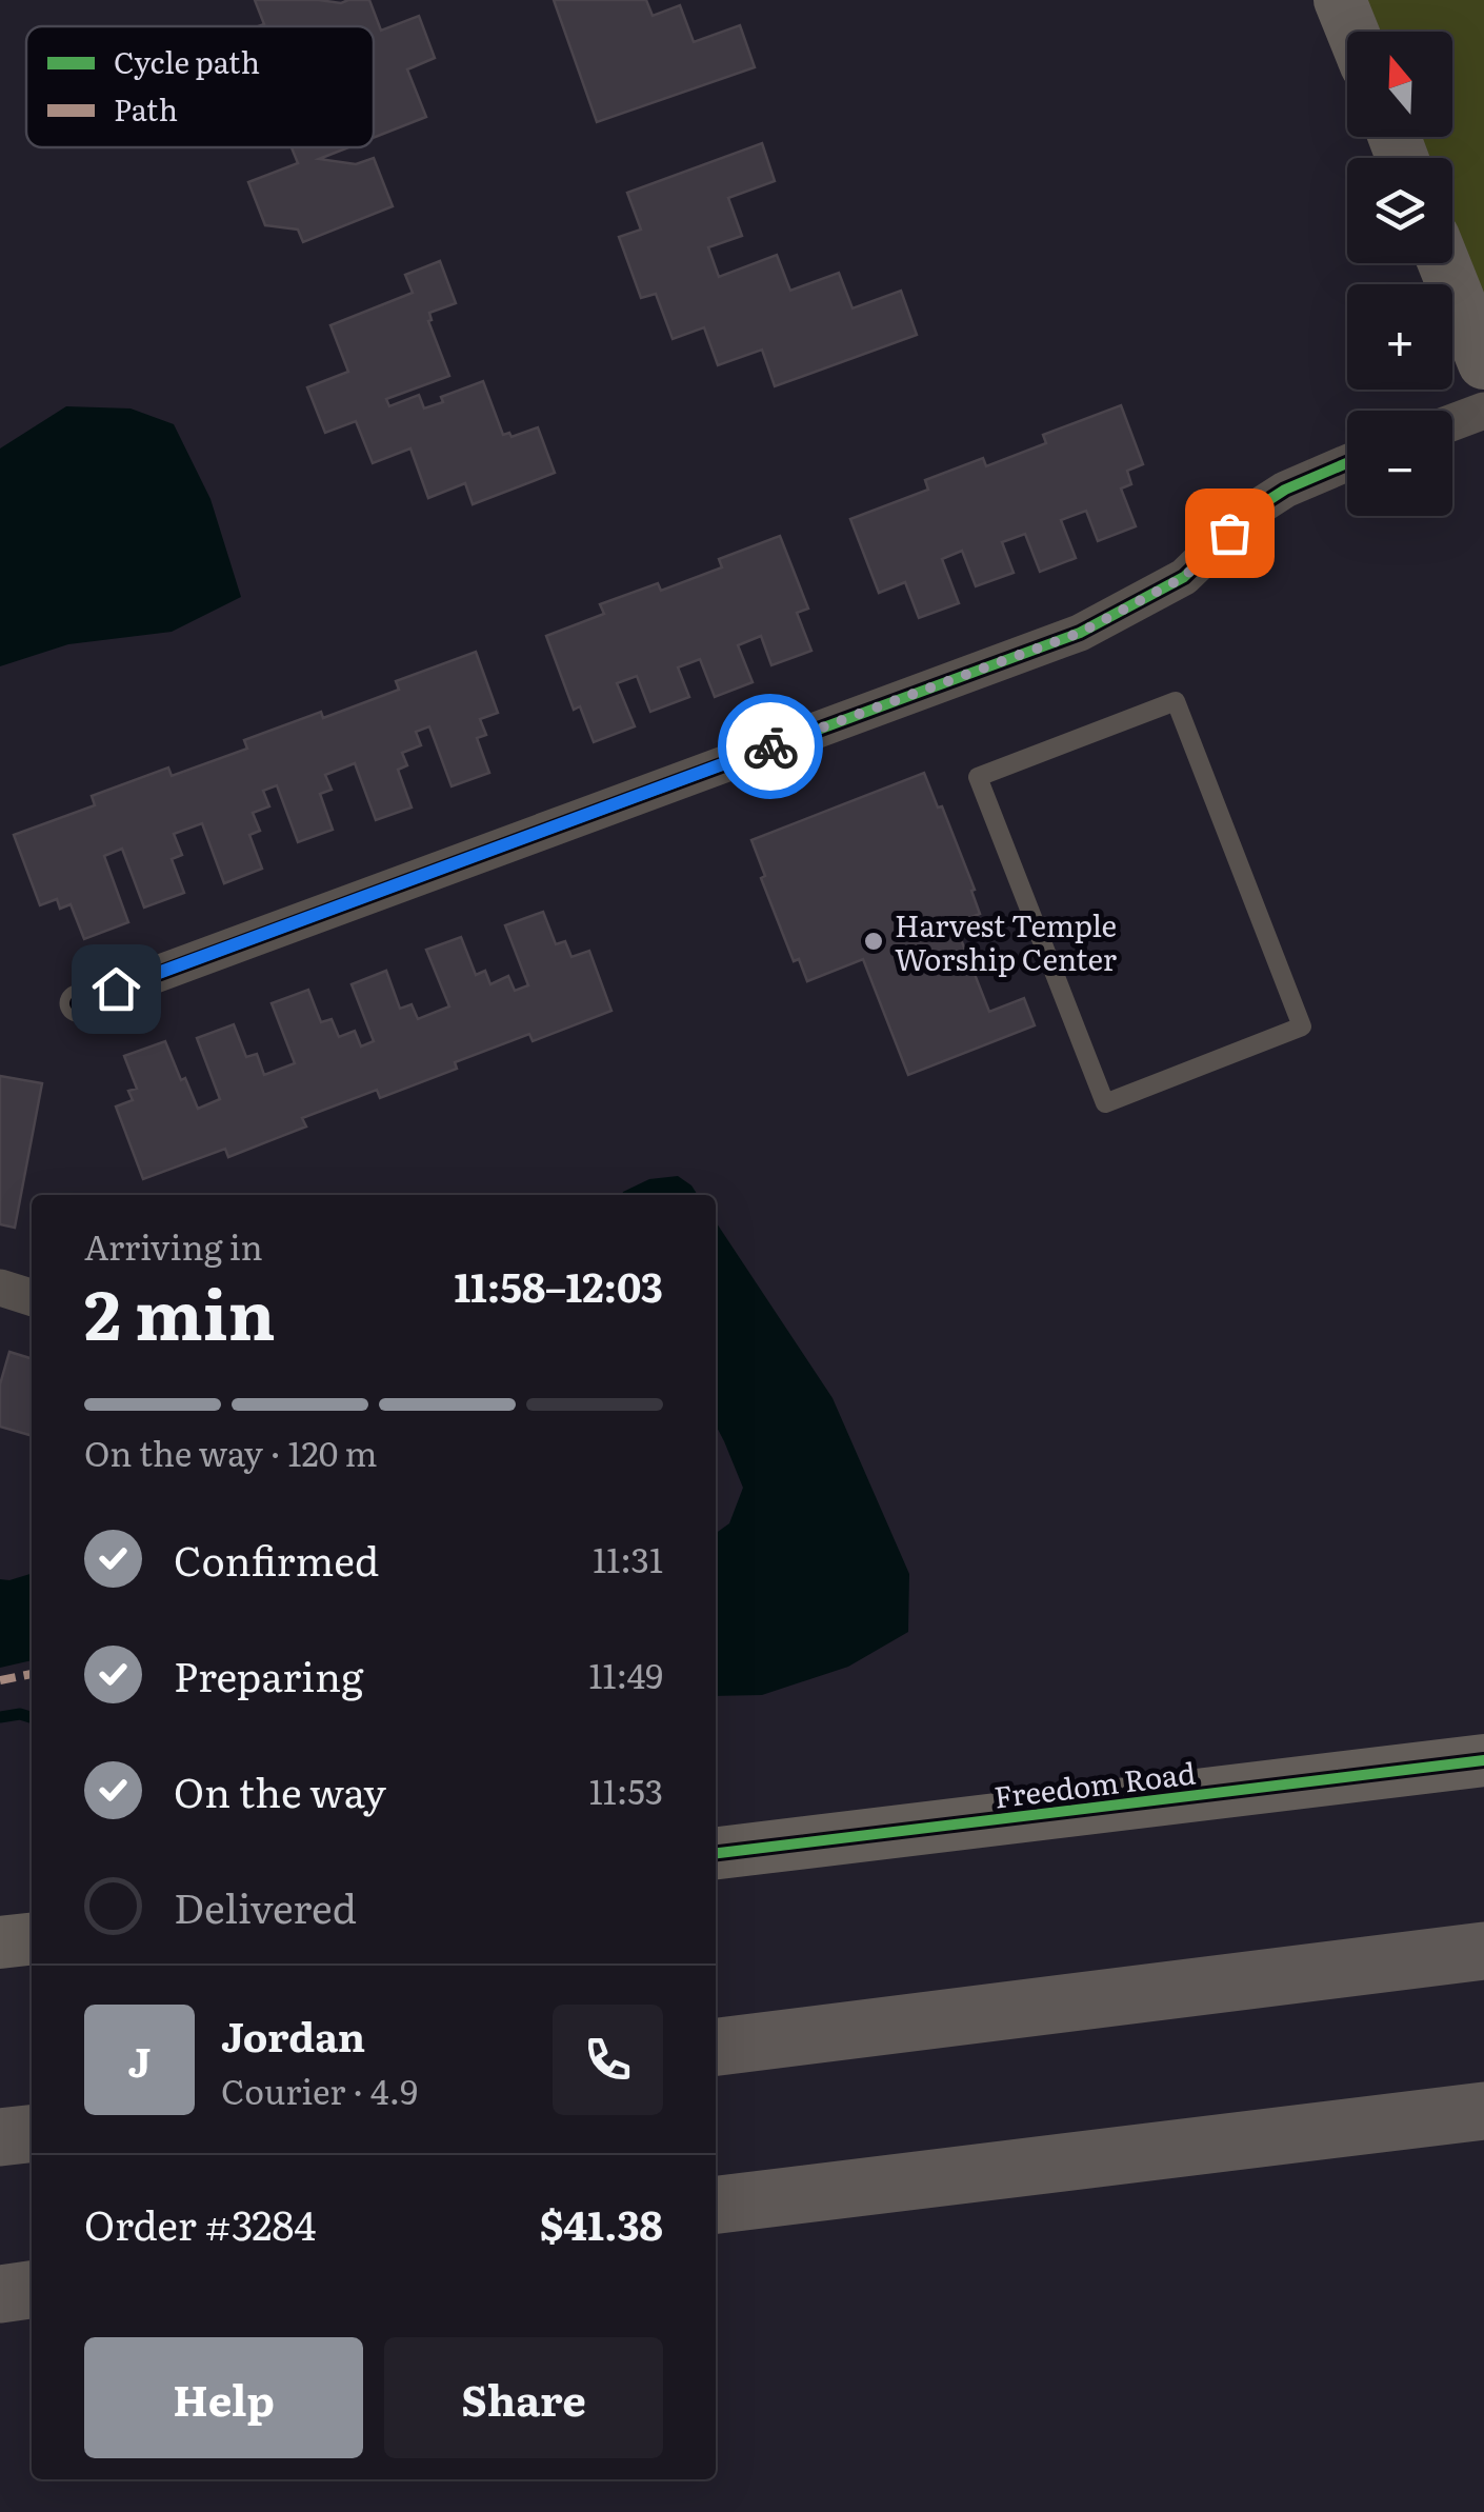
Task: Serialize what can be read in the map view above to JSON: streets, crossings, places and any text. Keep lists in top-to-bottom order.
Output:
{
  "streets": {
    "street": ["Freedom Road"]
  },
  "places": ["Harvest Temple Worship Center"],
  "legend": ["Cycle path", "Path"],
  "north": "top",
  "page": {
    "map_buttons": ["+", "−"],
    "heading": ["2 min", "Arriving in", "11:58–12:03"],
    "panel": [
      "Jordan",
      "Courier · 4.9",
      "Order #3284",
      "$41.38"
    ],
    "bar": "On the way · 120 m",
    "list": [
      ["Confirmed", "11:31"],
      ["Preparing", "11:49"],
      ["On the way", "11:53"],
      "Delivered"
    ],
    "round": "J",
    "buttons": ["Help", "Share"]
  }
}
